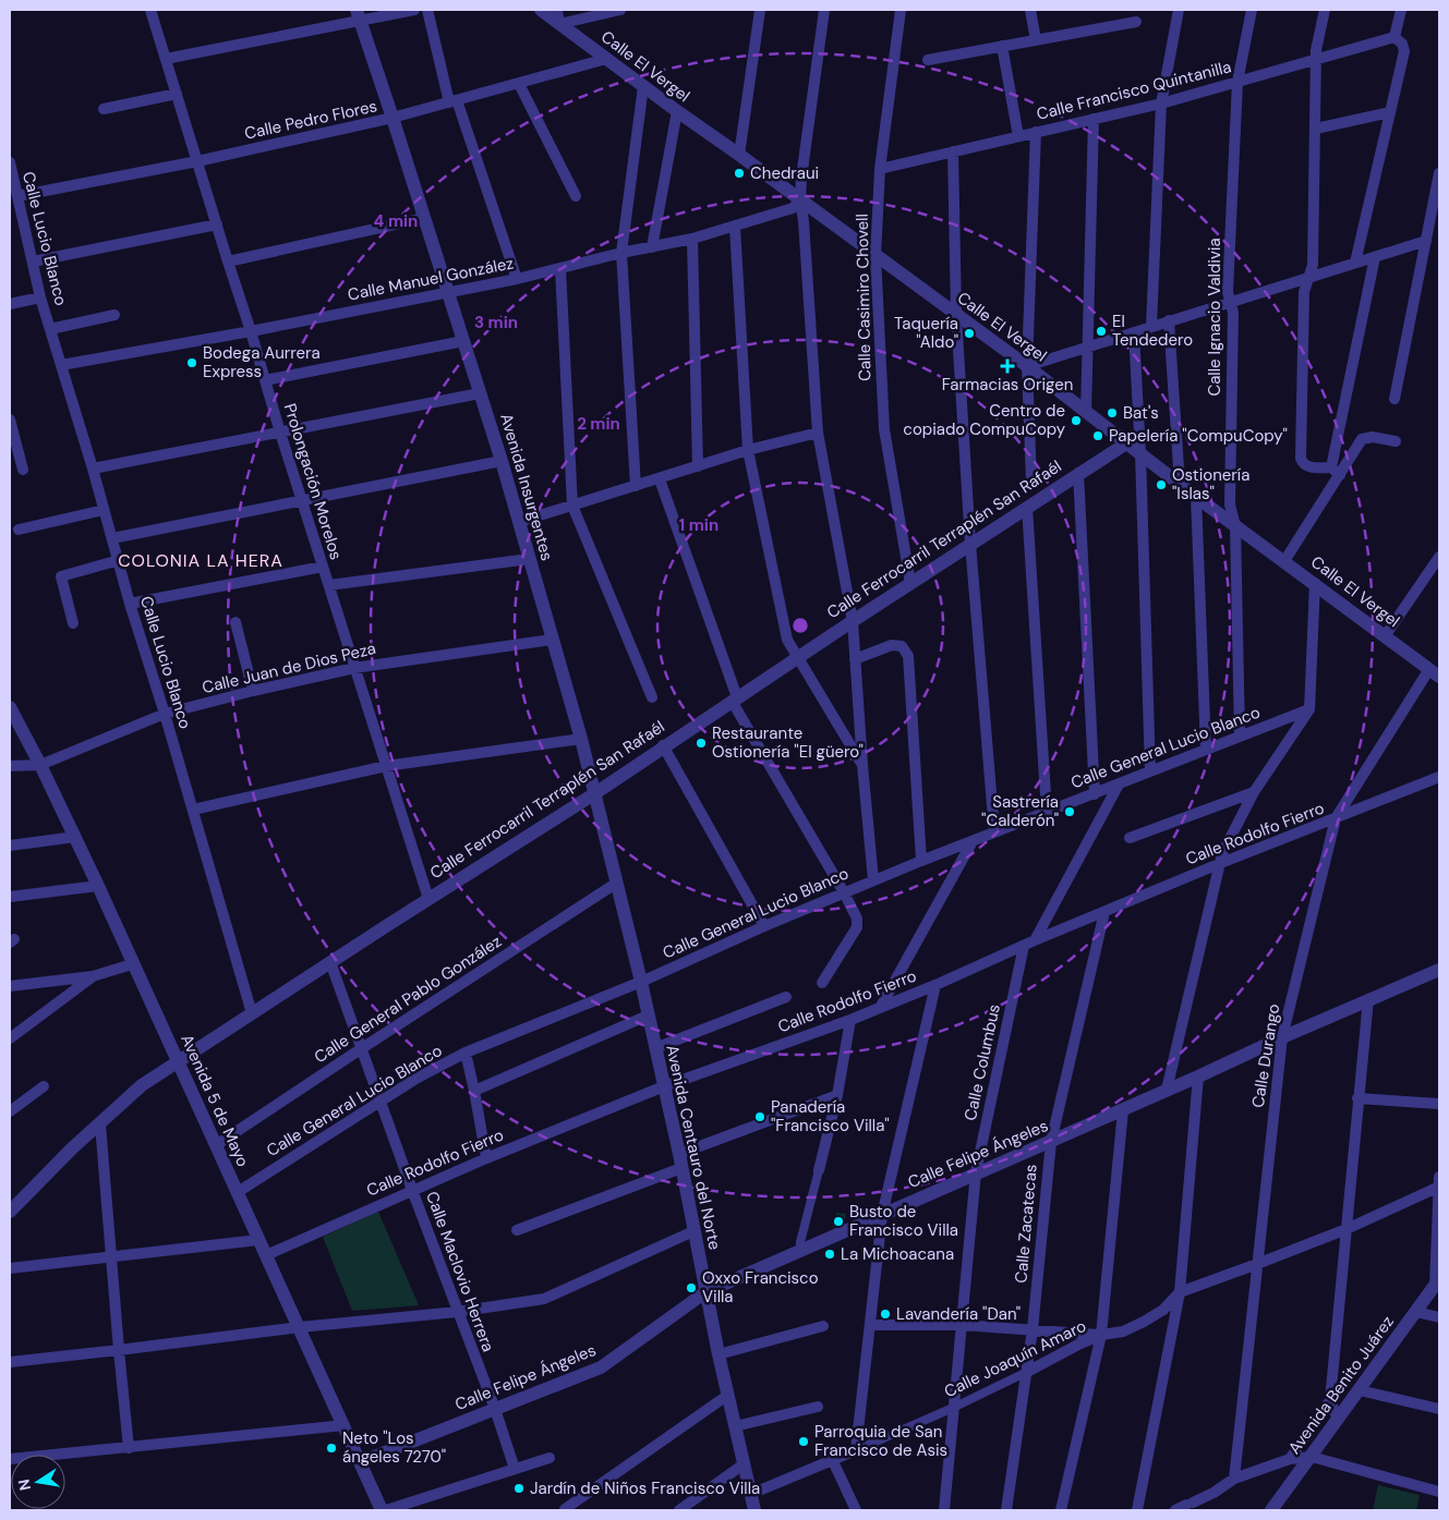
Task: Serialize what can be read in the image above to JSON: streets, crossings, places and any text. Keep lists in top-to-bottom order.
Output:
{
  "streets": {
    "street": [
      "Calle El Vergel",
      "Calle Francisco Quintanilla",
      "Calle Pedro Flores",
      "Calle Lucio Blanco",
      "Calle Manuel González",
      "Calle Casimiro Chovell",
      "Calle Ignacio Valdivia",
      "Prolongación Morelos",
      "Avenida Insurgentes",
      "Calle Ferrocarril Terraplén San Rafaél",
      "Calle Juan de Dios Peza",
      "Calle General Lucio Blanco",
      "Calle Rodolfo Fierro",
      "Calle General Pablo González",
      "Calle Durango",
      "Calle Columbus",
      "Avenida 5 de Mayo",
      "Avenida Centauro del Norte",
      "Calle Felipe Ángeles",
      "Calle Zacatecas",
      "Calle Maclovio Herrera",
      "Calle Joaquín Amaro",
      "Avenida Benito Juárez"
    ]
  },
  "crossings": [
    ["Calle El Vergel", "Calle Pedro Flores"],
    ["Calle El Vergel", "Calle Manuel González"],
    ["Calle El Vergel", "Calle Casimiro Chovell"],
    ["Calle El Vergel", "Calle Ignacio Valdivia"],
    ["Calle El Vergel", "Calle Ferrocarril Terraplén San Rafaél"],
    ["Calle El Vergel", "Calle Durango"],
    ["Calle Francisco Quintanilla", "Calle Casimiro Chovell"],
    ["Calle Francisco Quintanilla", "Calle Ignacio Valdivia"],
    ["Calle Pedro Flores", "Calle Lucio Blanco"],
    ["Calle Pedro Flores", "Prolongación Morelos"],
    ["Calle Pedro Flores", "Avenida Insurgentes"],
    ["Calle Lucio Blanco", "Calle Manuel González"],
    ["Calle Lucio Blanco", "Calle Ferrocarril Terraplén San Rafaél"],
    ["Calle Lucio Blanco", "Calle Juan de Dios Peza"],
    ["Calle Manuel González", "Prolongación Morelos"],
    ["Calle Manuel González", "Avenida Insurgentes"],
    ["Calle Casimiro Chovell", "Calle Ferrocarril Terraplén San Rafaél"],
    ["Calle Ignacio Valdivia", "Calle General Lucio Blanco"],
    ["Prolongación Morelos", "Calle Ferrocarril Terraplén San Rafaél"],
    ["Prolongación Morelos", "Calle Juan de Dios Peza"],
    ["Avenida Insurgentes", "Calle Ferrocarril Terraplén San Rafaél"],
    ["Avenida Insurgentes", "Calle Juan de Dios Peza"],
    ["Avenida Insurgentes", "Calle General Lucio Blanco"],
    ["Avenida Insurgentes", "Calle General Pablo González"],
    ["Avenida Insurgentes", "Avenida Centauro del Norte"],
    ["Calle Ferrocarril Terraplén San Rafaél", "Avenida 5 de Mayo"],
    ["Calle Ferrocarril Terraplén San Rafaél", "Calle Maclovio Herrera"],
    ["Calle Juan de Dios Peza", "Avenida 5 de Mayo"],
    ["Calle General Lucio Blanco", "Avenida 5 de Mayo"],
    ["Calle General Lucio Blanco", "Avenida Centauro del Norte"],
    ["Calle General Lucio Blanco", "Calle Maclovio Herrera"],
    ["Calle Rodolfo Fierro", "Calle Durango"],
    ["Calle Rodolfo Fierro", "Calle Columbus"],
    ["Calle Rodolfo Fierro", "Avenida 5 de Mayo"],
    ["Calle Rodolfo Fierro", "Avenida Centauro del Norte"],
    ["Calle Rodolfo Fierro", "Calle Zacatecas"],
    ["Calle Rodolfo Fierro", "Calle Maclovio Herrera"],
    ["Calle General Pablo González", "Avenida 5 de Mayo"],
    ["Calle General Pablo González", "Calle Maclovio Herrera"],
    ["Calle Durango", "Calle Felipe Ángeles"],
    ["Calle Durango", "Calle Joaquín Amaro"],
    ["Calle Columbus", "Calle Felipe Ángeles"],
    ["Calle Columbus", "Calle Joaquín Amaro"],
    ["Avenida 5 de Mayo", "Calle Felipe Ángeles"],
    ["Avenida Centauro del Norte", "Calle Felipe Ángeles"],
    ["Avenida Centauro del Norte", "Calle Joaquín Amaro"],
    ["Calle Felipe Ángeles", "Calle Zacatecas"],
    ["Calle Felipe Ángeles", "Calle Maclovio Herrera"],
    ["Calle Zacatecas", "Calle Joaquín Amaro"]
  ],
  "districts": ["COLONIA LA HERA"],
  "places": {
    "other": [
      "Chedraui",
      "El Tendedero",
      "Taquería \"Aldo\"",
      "Bodega Aurrera Express",
      "Bat's",
      "Centro de copiado CompuCopy",
      "Papelería \"CompuCopy\"",
      "Ostionería \"Islas\"",
      "Restaurante Ostionería \"El güero\"",
      "Sastrería \"Calderón\"",
      "Panadería \"Francisco Villa\"",
      "Busto de Francisco Villa",
      "La Michoacana",
      "Oxxo Francisco Villa",
      "Lavandería \"Dan\"",
      "Parroquia de San Francisco de Asis",
      "Neto \"Los ángeles 7270\"",
      "Jardín de Niños Francisco Villa"
    ],
    "health": ["Farmacias Origen"]
  },
  "north": "left",
  "rings": [
    "4 min",
    "3 min",
    "2 min",
    "1 min"
  ]
}
